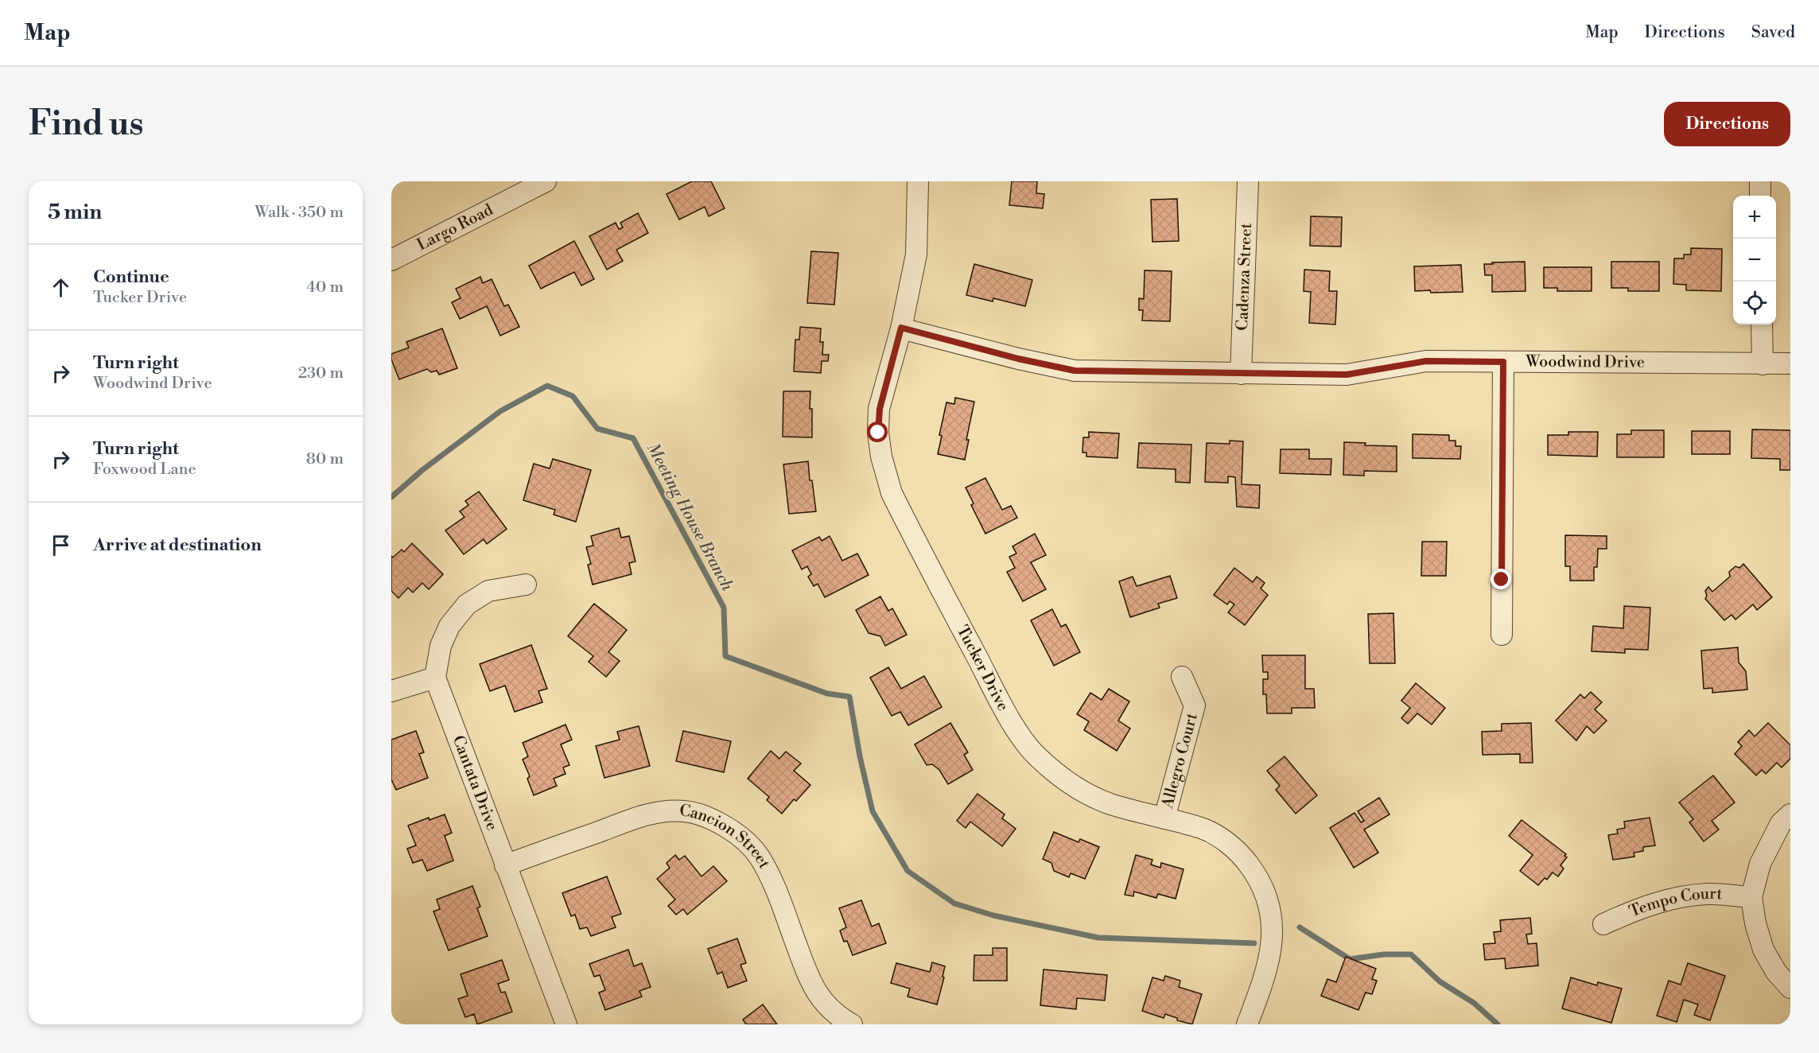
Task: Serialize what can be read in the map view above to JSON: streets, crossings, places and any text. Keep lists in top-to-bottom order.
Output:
{
  "streets": {
    "street": [
      "Largo Road",
      "Cadenza Street",
      "Woodwind Drive",
      "Tucker Drive",
      "Allegro Court",
      "Cantata Drive",
      "Cancion Street",
      "Tempo Court"
    ]
  },
  "crossings": [
    ["Cadenza Street", "Woodwind Drive"],
    ["Woodwind Drive", "Tucker Drive"],
    ["Tucker Drive", "Allegro Court"],
    ["Cantata Drive", "Cancion Street"]
  ],
  "water": ["Meeting House Branch"],
  "page": {
    "header": "Map",
    "nav": ["Map", "Directions", "Saved"],
    "buttons": "Directions",
    "title": "Find us",
    "heading": ["5 min", "Walk · 350 m"],
    "map_buttons": ["+", "−"],
    "list": [
      ["Continue", "Tucker Drive", "40 m"],
      ["Turn right", "Woodwind Drive", "230 m"],
      ["Turn right", "Foxwood Lane", "80 m"],
      "Arrive at destination"
    ]
  }
}
